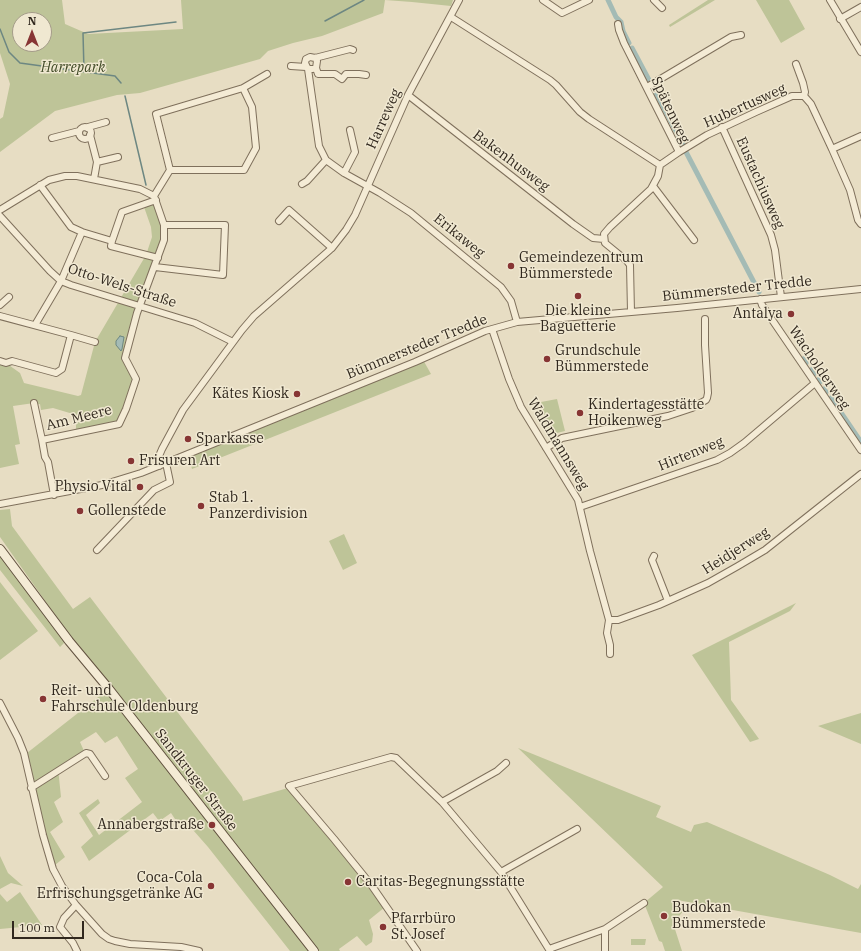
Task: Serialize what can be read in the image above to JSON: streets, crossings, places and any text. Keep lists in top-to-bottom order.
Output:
{
  "streets": {
    "street": [
      "Hubertusweg",
      "Spätenweg",
      "Harreweg",
      "Bakenhusweg",
      "Eustachiusweg",
      "Erikaweg",
      "Otto-Wels-Straße",
      "Bümmersteder Tredde",
      "Wacholderweg",
      "Am Meere",
      "Waldmannsweg",
      "Hirtenweg",
      "Heidjerweg",
      "Sandkruger Straße"
    ]
  },
  "crossings": [
    ["Hubertusweg", "Spätenweg"],
    ["Hubertusweg", "Eustachiusweg"],
    ["Harreweg", "Bakenhusweg"],
    ["Harreweg", "Erikaweg"],
    ["Harreweg", "Otto-Wels-Straße"],
    ["Harreweg", "Bümmersteder Tredde"],
    ["Eustachiusweg", "Bümmersteder Tredde"],
    ["Erikaweg", "Bümmersteder Tredde"],
    ["Otto-Wels-Straße", "Am Meere"],
    ["Bümmersteder Tredde", "Wacholderweg"],
    ["Bümmersteder Tredde", "Am Meere"],
    ["Bümmersteder Tredde", "Waldmannsweg"],
    ["Wacholderweg", "Hirtenweg"],
    ["Waldmannsweg", "Hirtenweg"],
    ["Waldmannsweg", "Heidjerweg"]
  ],
  "parks": ["Harrepark"],
  "places": [
    "Gemeindezentrum Bümmerstede",
    "Die kleine Baguetterie",
    "Antalya",
    "Grundschule Bümmerstede",
    "Kätes Kiosk",
    "Kindertagesstätte Hoikenweg",
    "Sparkasse",
    "Frisuren Art",
    "Physio Vital",
    "Stab 1. Panzerdivision",
    "Gollenstede",
    "Reit- und Fahrschule Oldenburg",
    "Annabergstraße",
    "Caritas-Begegnungsstätte",
    "Coca-Cola Erfrischungsgetränke AG",
    "Budokan Bümmerstede",
    "Pfarrbüro St. Josef"
  ],
  "scale_bar": "100 m",
  "north": "top"
}
